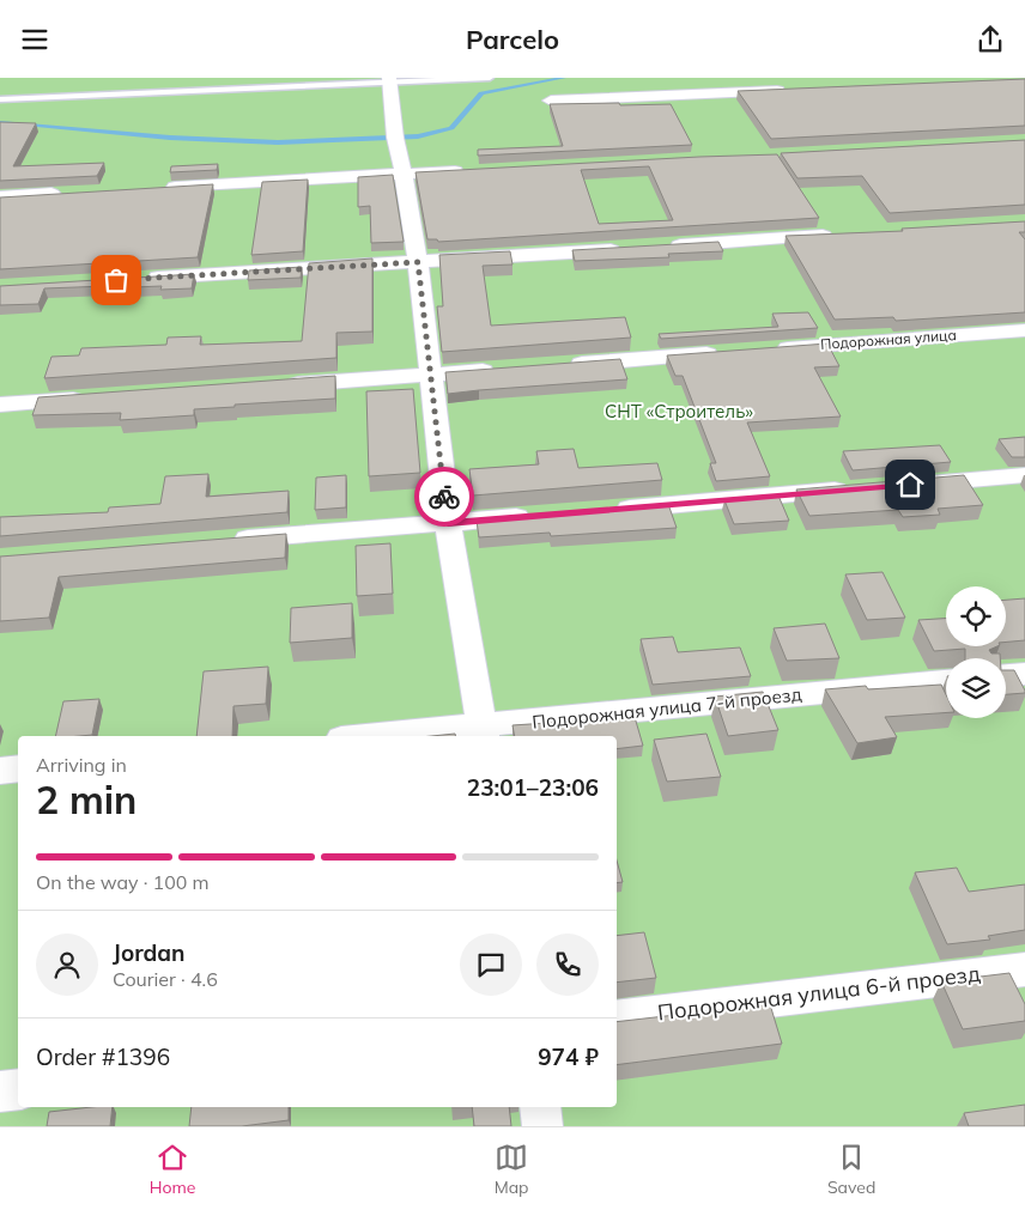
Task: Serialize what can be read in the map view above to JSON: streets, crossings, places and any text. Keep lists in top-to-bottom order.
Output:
{
  "streets": {
    "street": ["Подорожная улица", "Подорожная улица 7-й проезд", "Подорожная улица 6-й проезд"]
  },
  "parks": ["СНТ «Строитель»"],
  "page": {
    "header": "Parcelo",
    "heading": ["2 min", "Arriving in", "23:01–23:06"],
    "panel": [
      "Jordan",
      "Courier · 4.6",
      "Order #1396",
      "974 ₽"
    ],
    "bar": "On the way · 100 m",
    "tabs": ["Home", "Map", "Saved"]
  }
}
